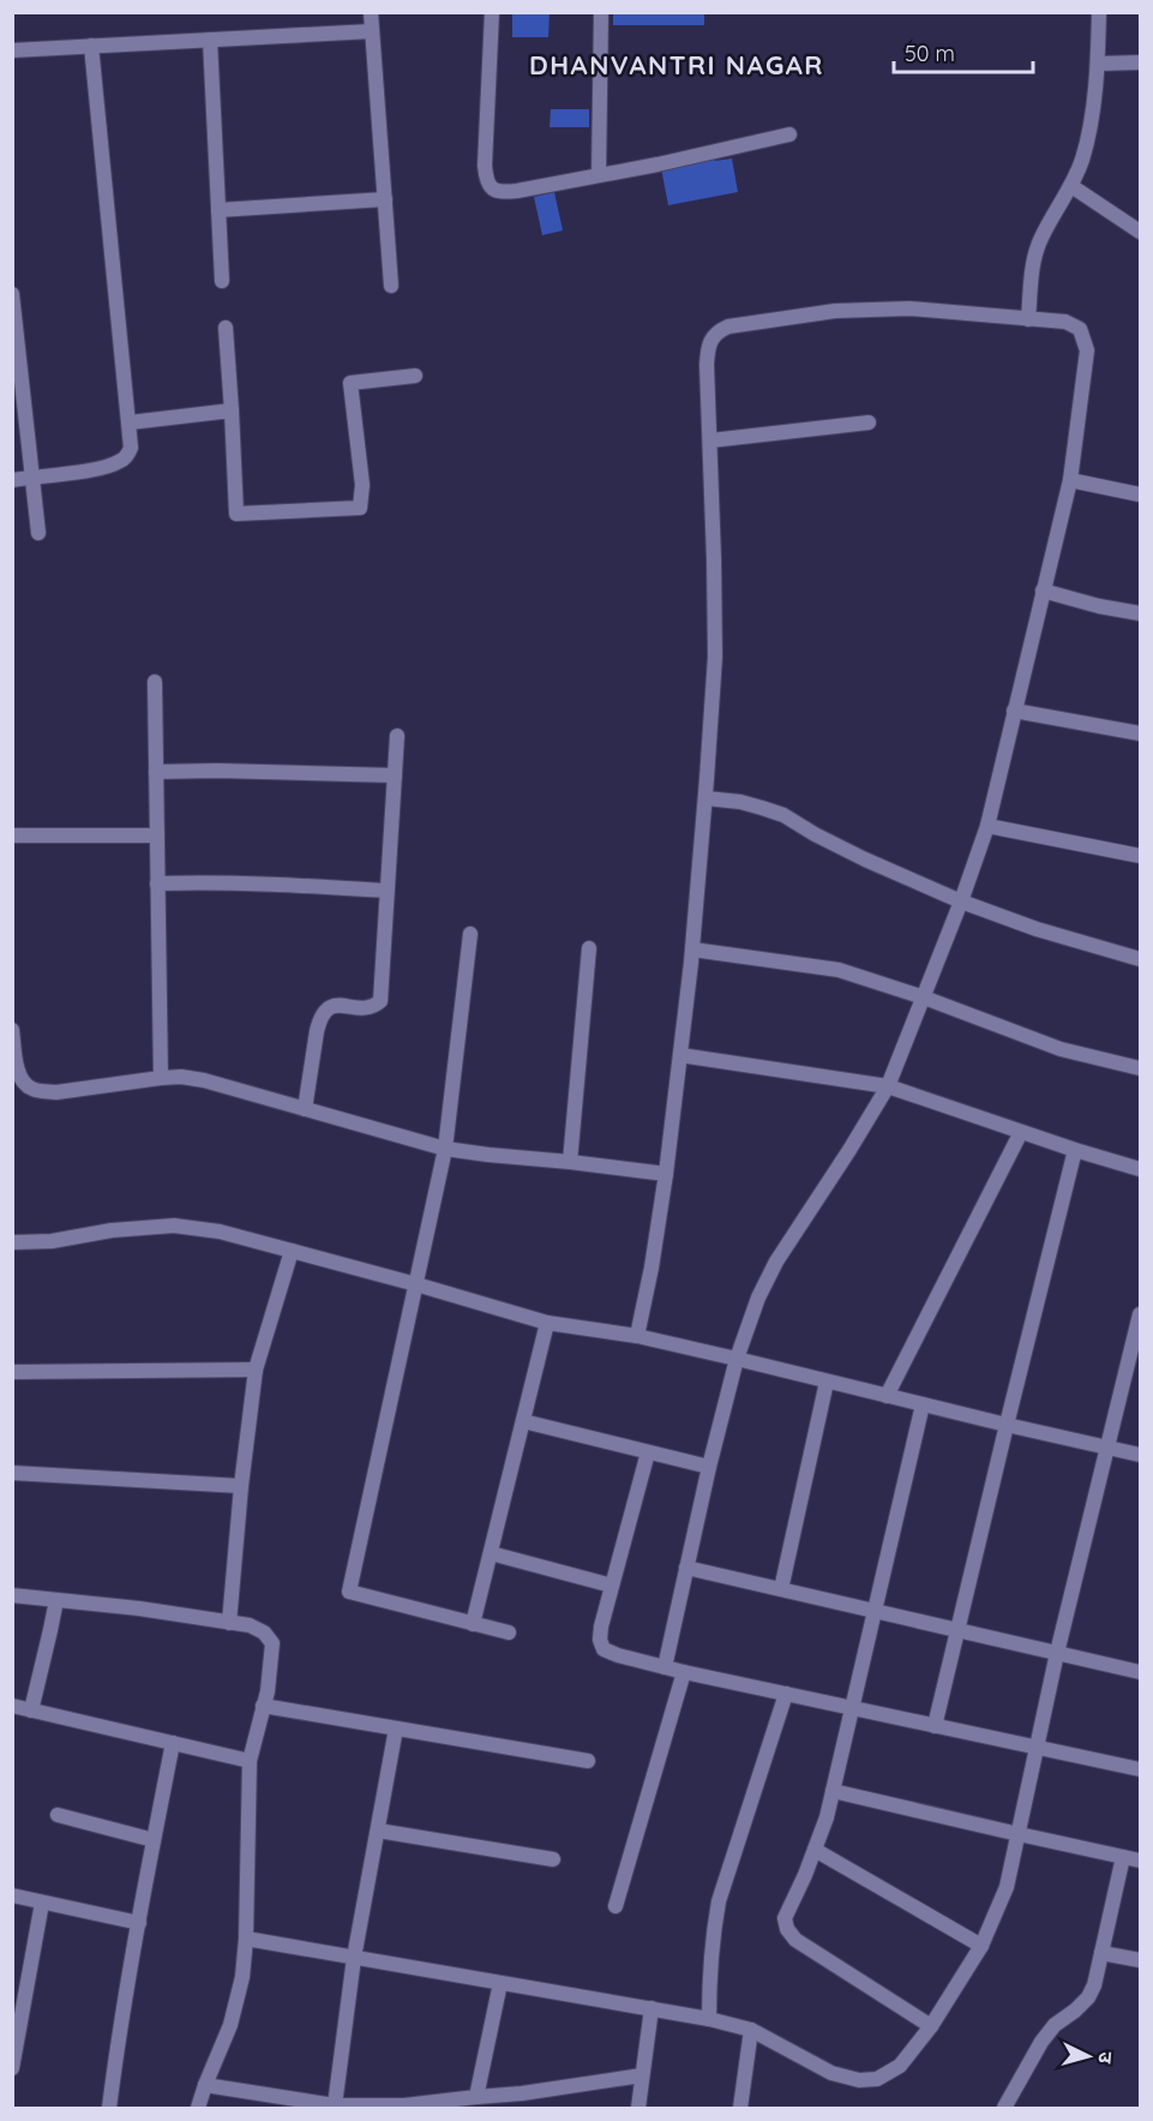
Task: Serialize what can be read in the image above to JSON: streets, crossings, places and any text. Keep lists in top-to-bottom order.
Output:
{
  "districts": ["DHANVANTRI NAGAR"],
  "scale_bar": "50 m",
  "north": "right"
}
